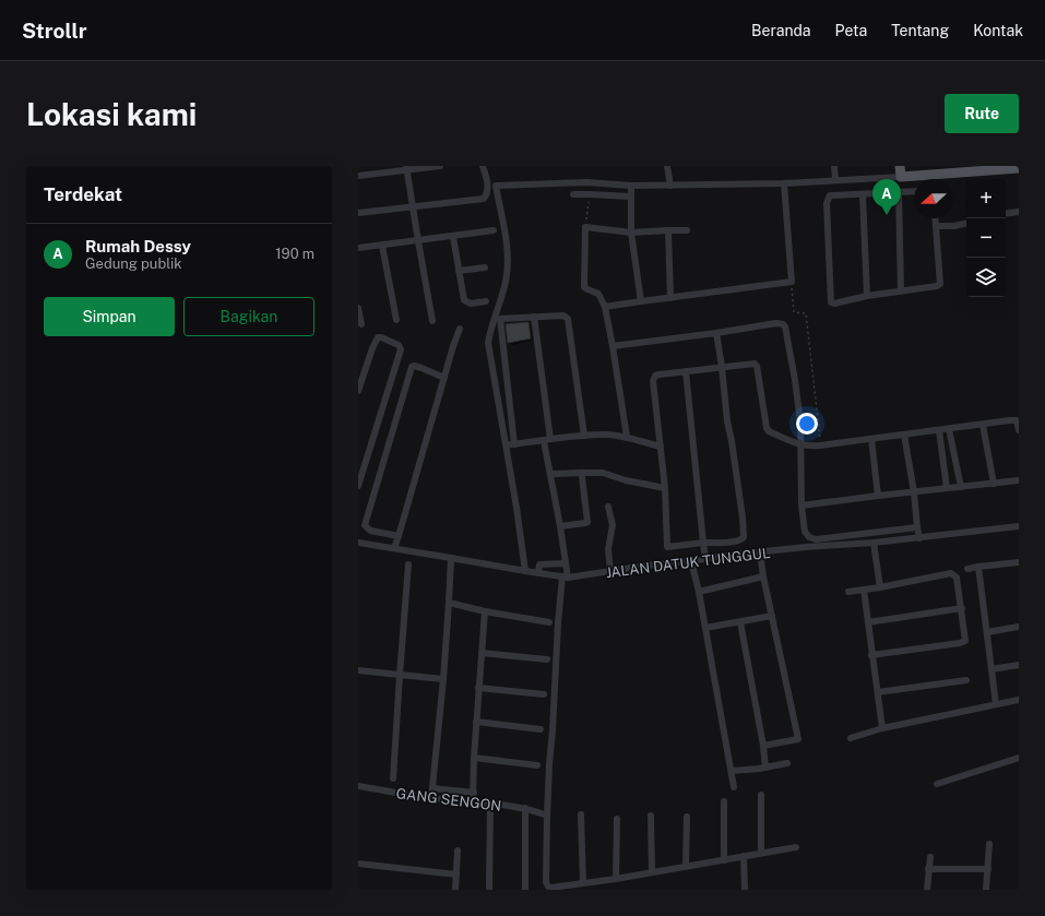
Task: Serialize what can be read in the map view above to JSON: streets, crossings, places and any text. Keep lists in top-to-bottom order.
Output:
{
  "streets": {
    "street": ["JALAN DATUK TUNGGUL", "GANG SENGON"]
  },
  "north": "left",
  "page": {
    "header": "Strollr",
    "nav": [
      "Beranda",
      "Peta",
      "Tentang",
      "Kontak"
    ],
    "buttons": [
      "Rute",
      ["Simpan", "Bagikan"]
    ],
    "title": "Lokasi kami",
    "heading": "Terdekat",
    "map_buttons": ["+", "−"],
    "pins": "A",
    "list": [
      {
        "mark": "A",
        "name": "Rumah Dessy",
        "note": "Gedung publik",
        "value": "190 m"
      }
    ]
  }
}
